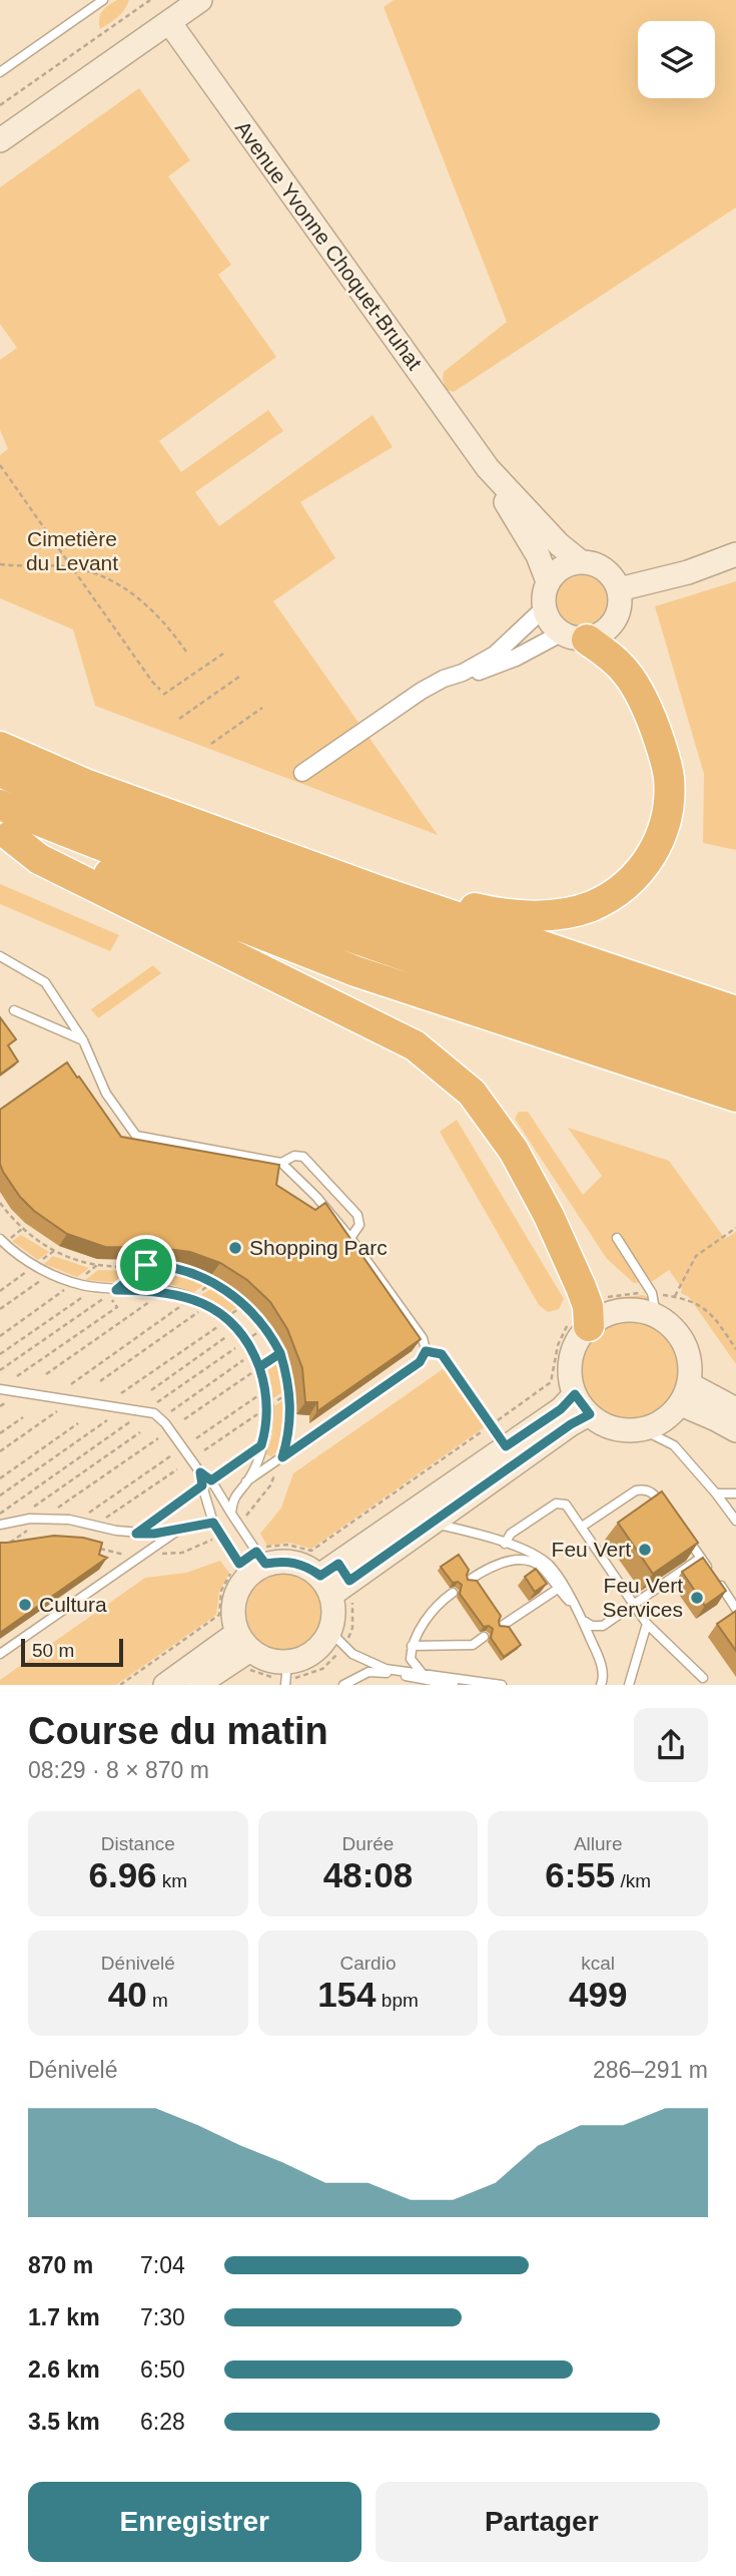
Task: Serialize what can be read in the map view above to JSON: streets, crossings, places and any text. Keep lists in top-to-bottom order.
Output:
{
  "streets": {
    "street": ["Avenue Yvonne Choquet-Bruhat"]
  },
  "parks": ["Cimetière du Levant"],
  "places": [
    "Shopping Parc",
    "Feu Vert",
    "Feu Vert Services",
    "Cultura"
  ],
  "scale_bar": "50 m",
  "page": {
    "scale": "50 m",
    "heading": ["Course du matin", "08:29 · 8 × 870 m"],
    "stats": [
      ["Distance", "6.96 km"],
      ["Durée", "48:08"],
      ["Allure", "6:55 /km"],
      ["Dénivelé", "40 m"],
      ["Cardio", "154 bpm"],
      ["kcal", "499"]
    ],
    "chart": ["Dénivelé", "286–291 m"],
    "list": [
      {
        "name": "870 m",
        "note": "7:04"
      },
      {
        "name": "1.7 km",
        "note": "7:30"
      },
      {
        "name": "2.6 km",
        "note": "6:50"
      },
      {
        "name": "3.5 km",
        "note": "6:28"
      }
    ],
    "buttons": ["Enregistrer", "Partager"]
  }
}
